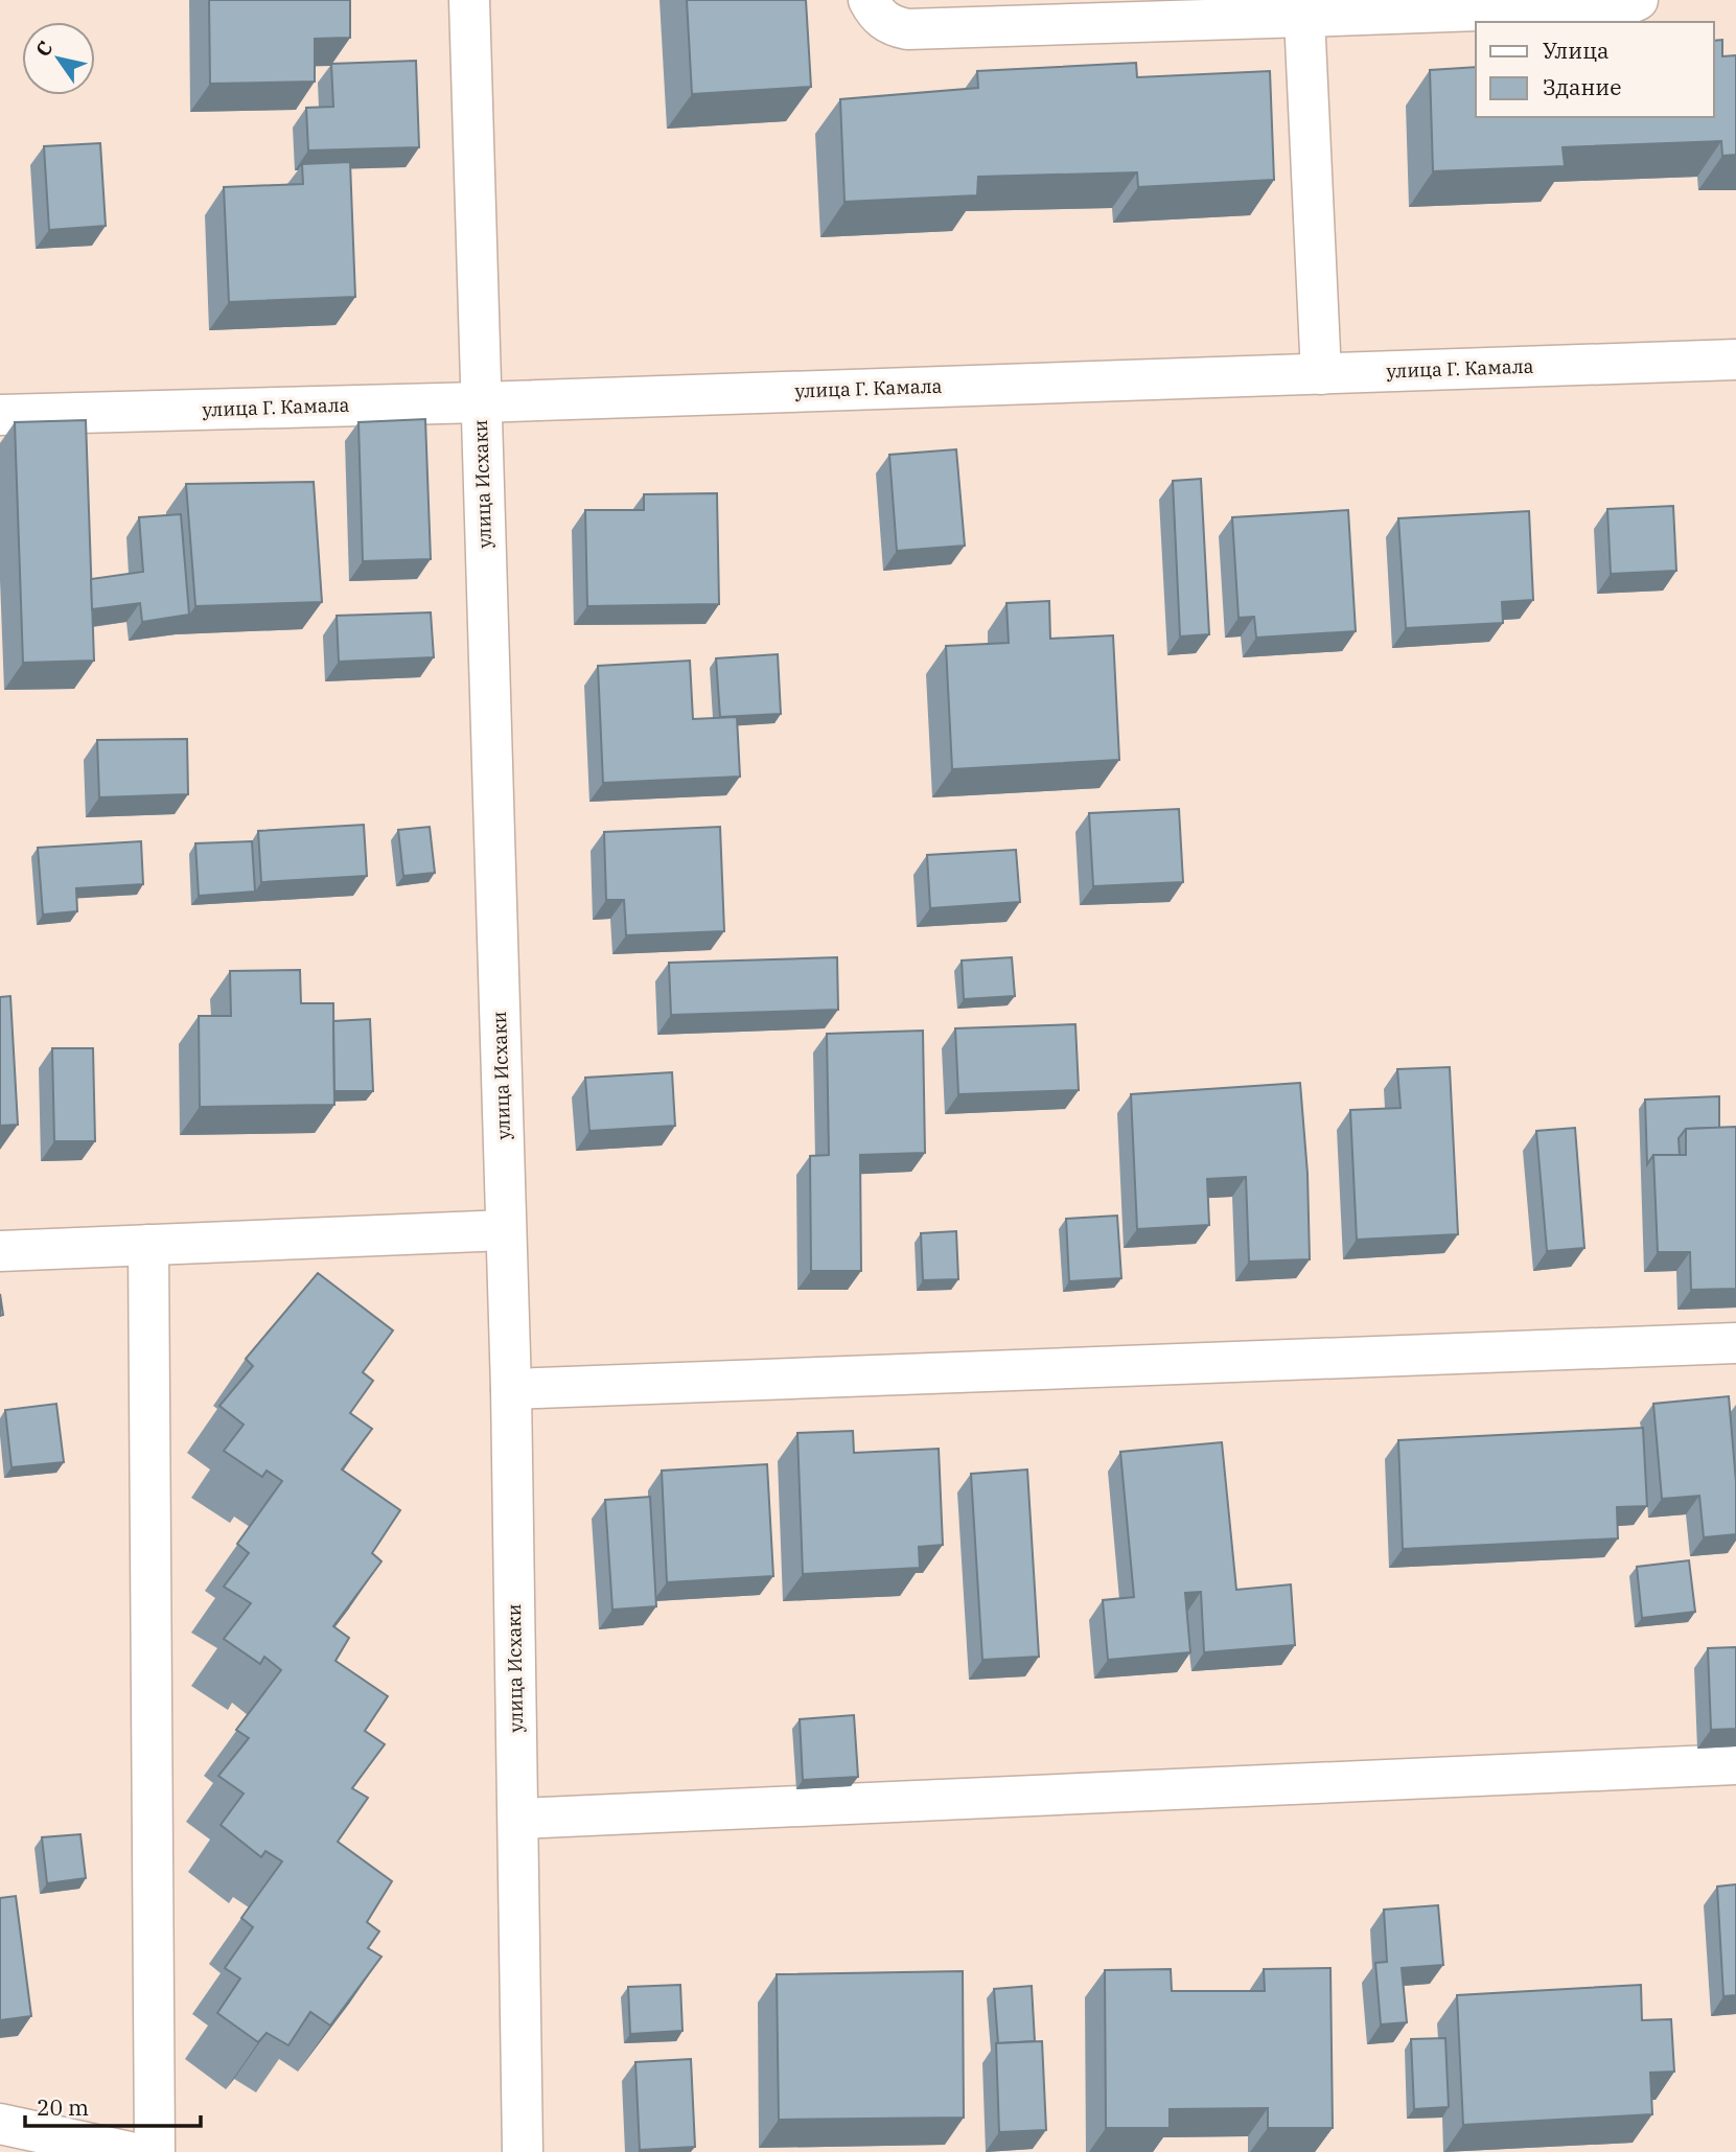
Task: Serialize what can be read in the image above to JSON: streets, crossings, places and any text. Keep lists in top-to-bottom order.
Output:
{
  "streets": {
    "street": ["улица Г. Камала", "улица Исхаки"]
  },
  "crossings": [
    ["улица Г. Камала", "улица Исхаки"]
  ],
  "legend": ["Улица", "Здание"],
  "scale_bar": "20 m",
  "north": "top left"
}
